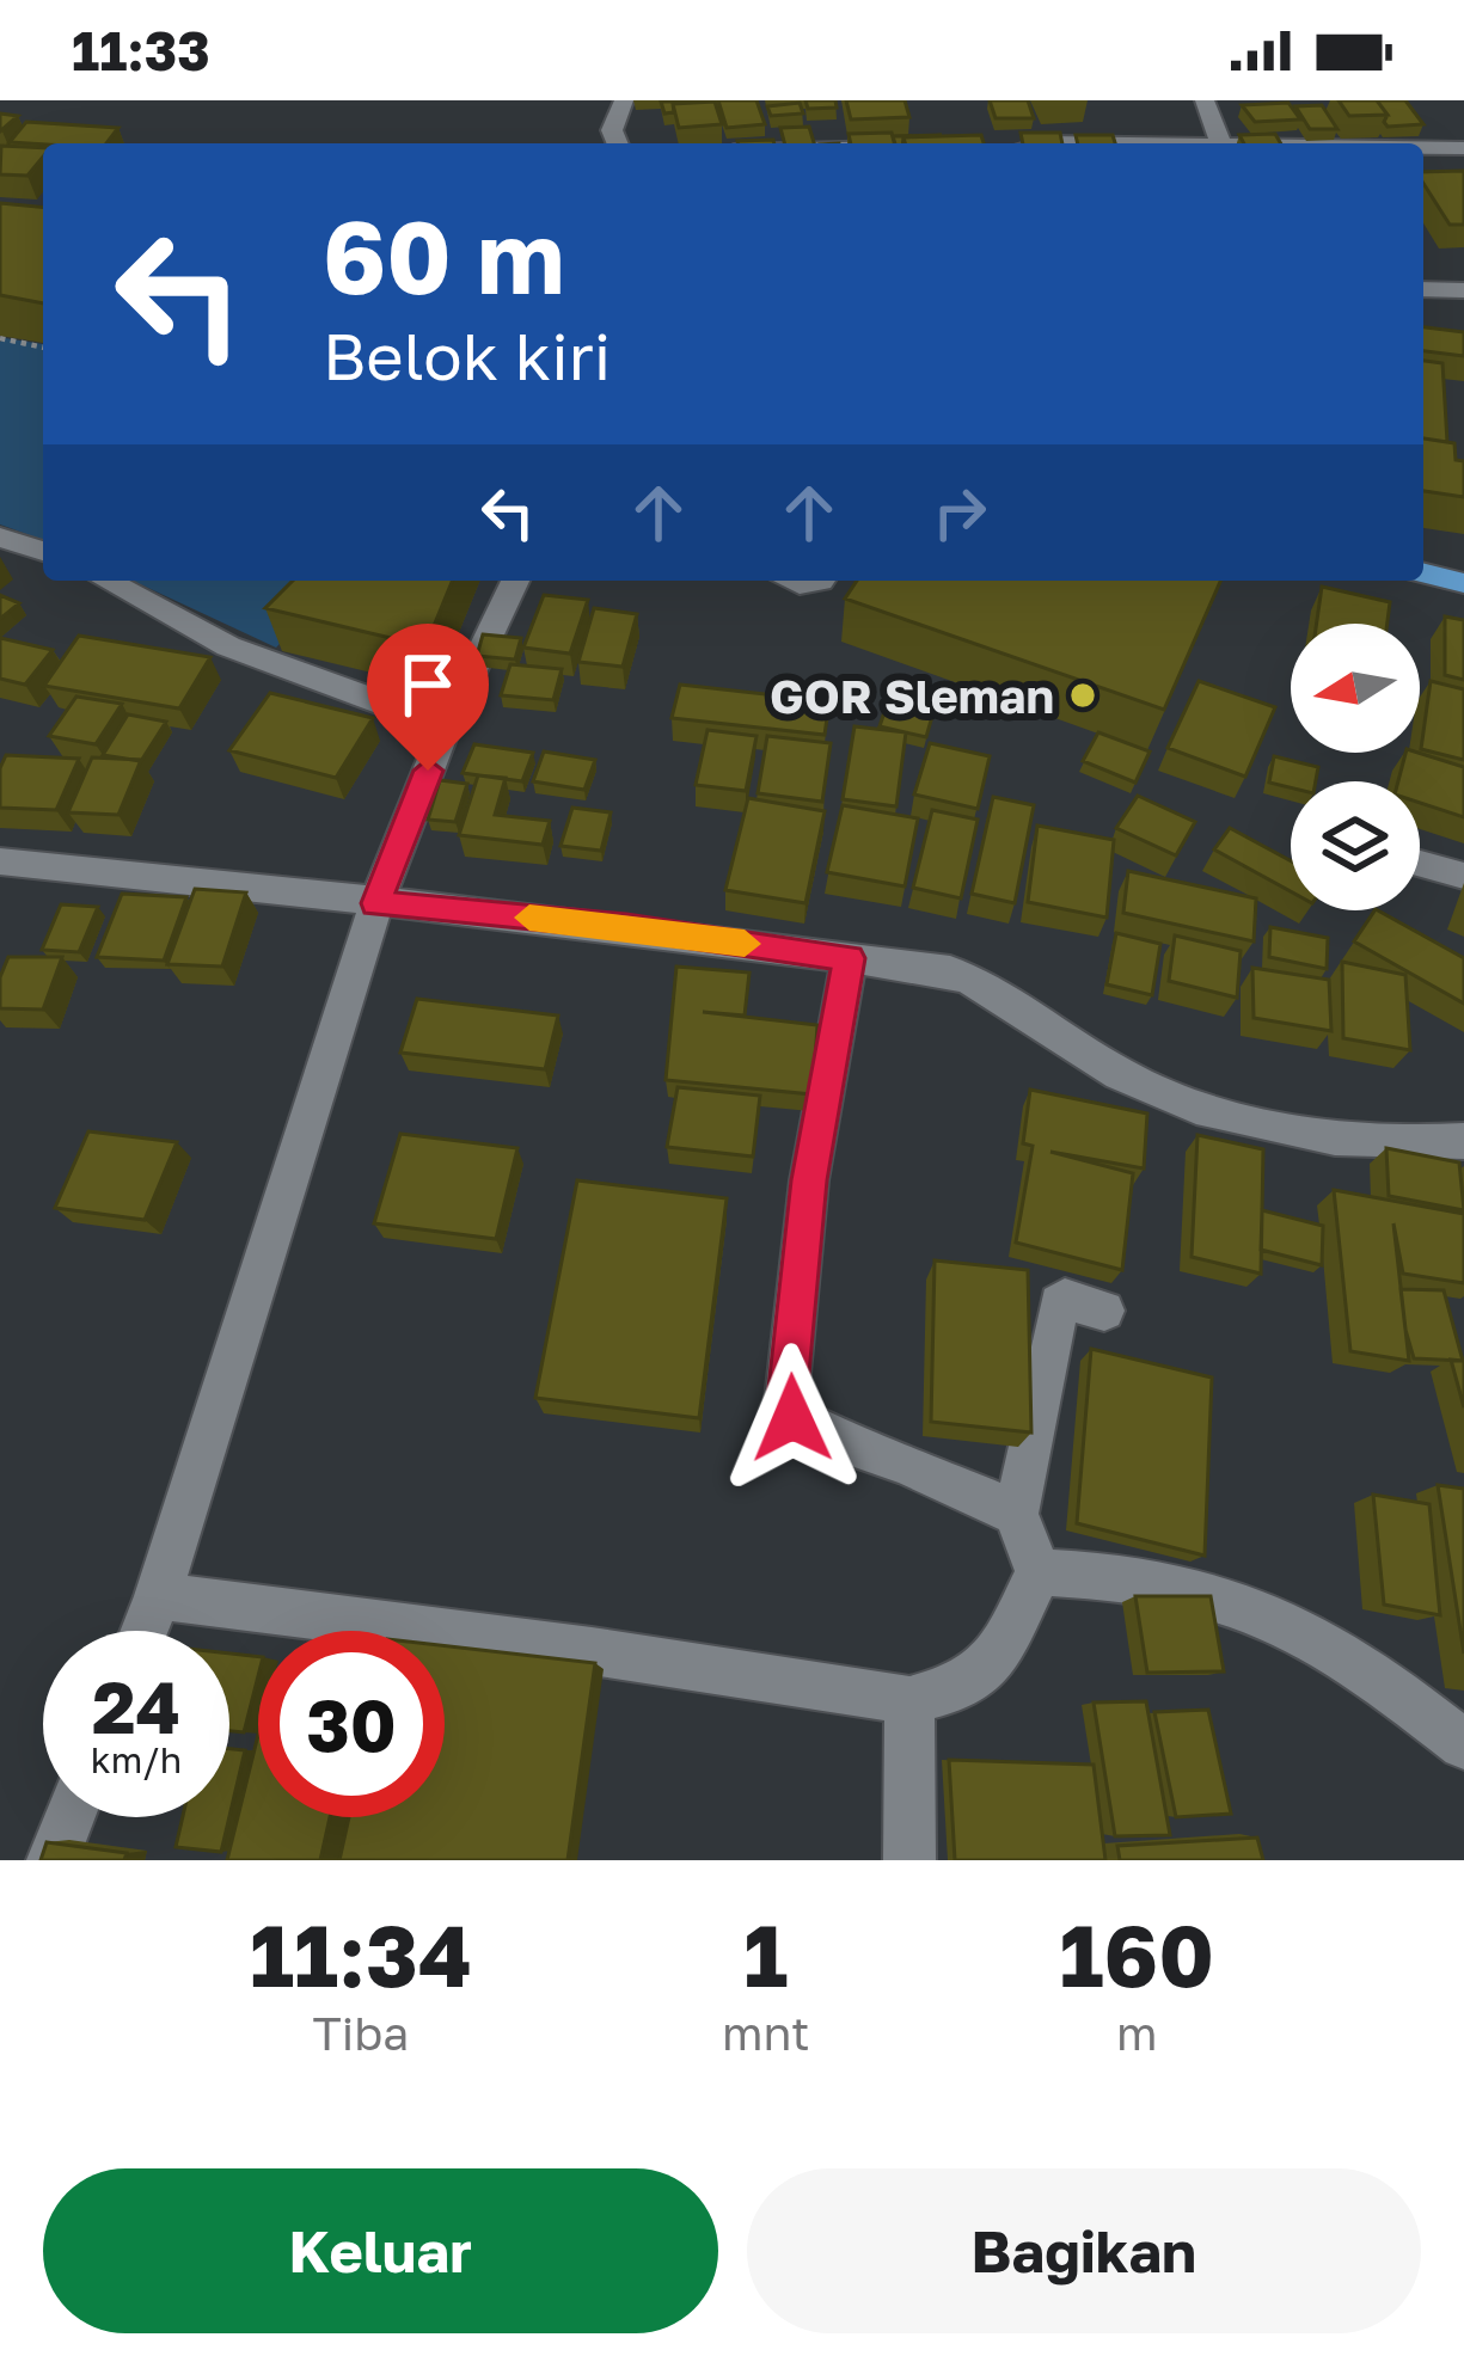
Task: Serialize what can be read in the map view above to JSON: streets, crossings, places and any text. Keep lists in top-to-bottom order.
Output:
{
  "places": ["GOR Sleman"],
  "north": "left",
  "page": {
    "status": "11:33",
    "turn": ["60 m", "Belok kiri"],
    "speed": "24 km/h",
    "limit": "30",
    "eta": [
      "11:34",
      "Tiba",
      "1",
      "mnt",
      "160",
      "m"
    ],
    "buttons": ["Keluar", "Bagikan"]
  }
}
